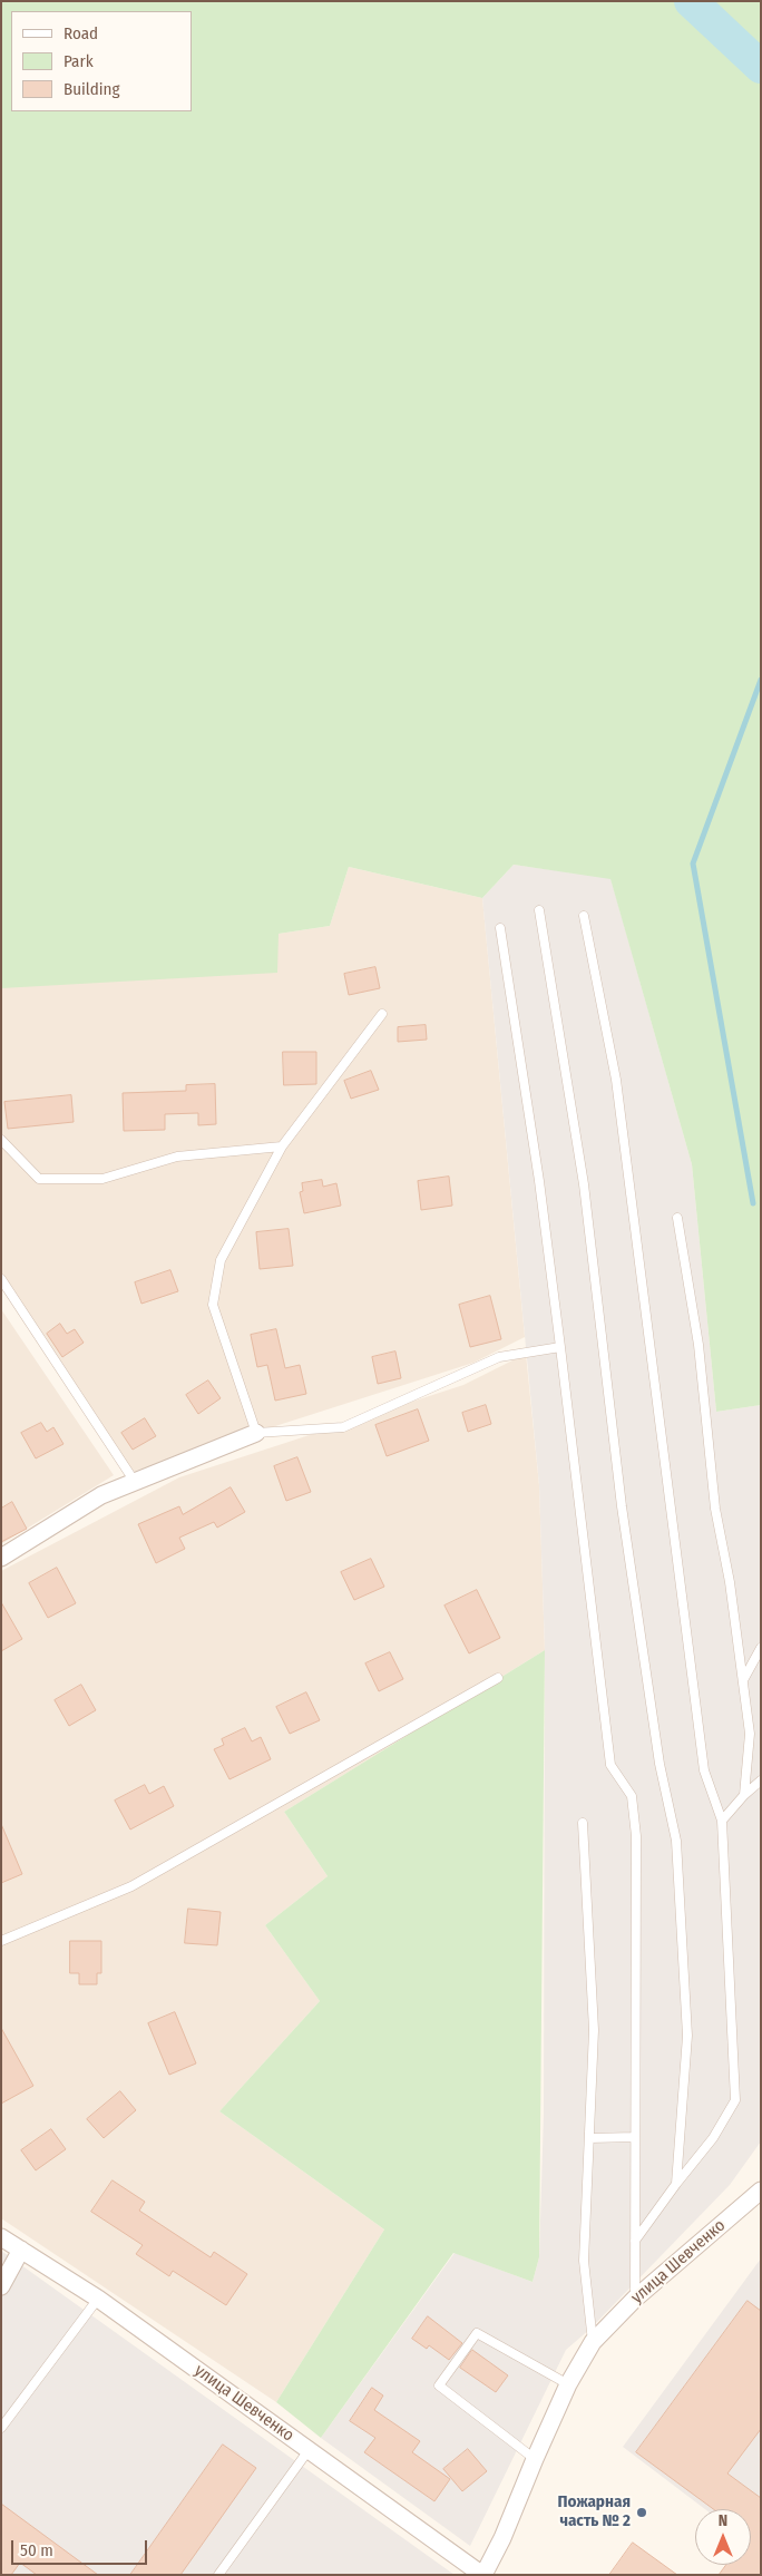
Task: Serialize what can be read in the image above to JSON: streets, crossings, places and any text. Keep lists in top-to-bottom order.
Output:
{
  "streets": {
    "street": ["улица Шевченко"]
  },
  "places": ["Пожарная часть № 2"],
  "legend": ["Road", "Park", "Building"],
  "scale_bar": "50 m",
  "north": "top"
}
